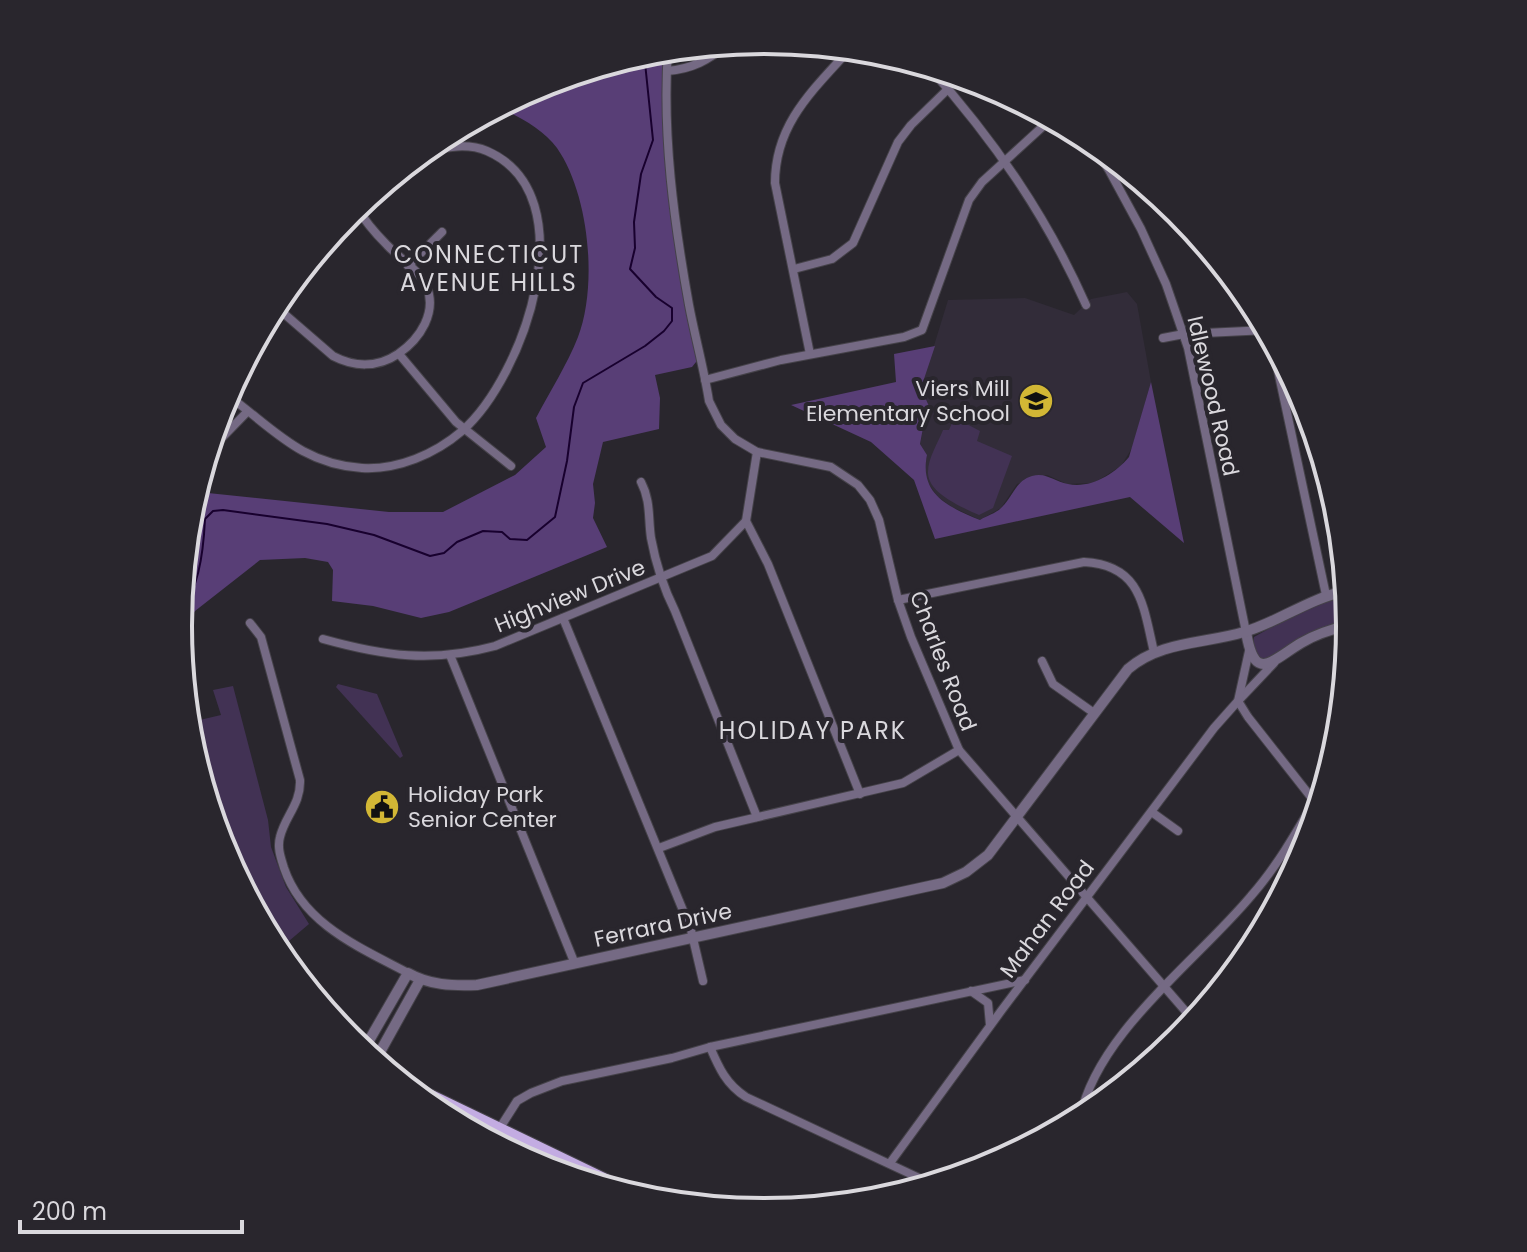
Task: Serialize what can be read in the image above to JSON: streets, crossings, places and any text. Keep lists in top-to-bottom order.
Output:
{
  "streets": {
    "street": [
      "Idlewood Road",
      "Highview Drive",
      "Charles Road",
      "Mahan Road",
      "Ferrara Drive"
    ]
  },
  "crossings": [
    ["Idlewood Road", "Mahan Road"],
    ["Idlewood Road", "Ferrara Drive"],
    ["Charles Road", "Mahan Road"],
    ["Charles Road", "Ferrara Drive"],
    ["Mahan Road", "Ferrara Drive"]
  ],
  "districts": ["CONNECTICUT AVENUE HILLS", "HOLIDAY PARK"],
  "places": {
    "school or university": ["Viers Mill Elementary School"],
    "public building": ["Holiday Park Senior Center"]
  },
  "scale_bar": "200 m"
}
